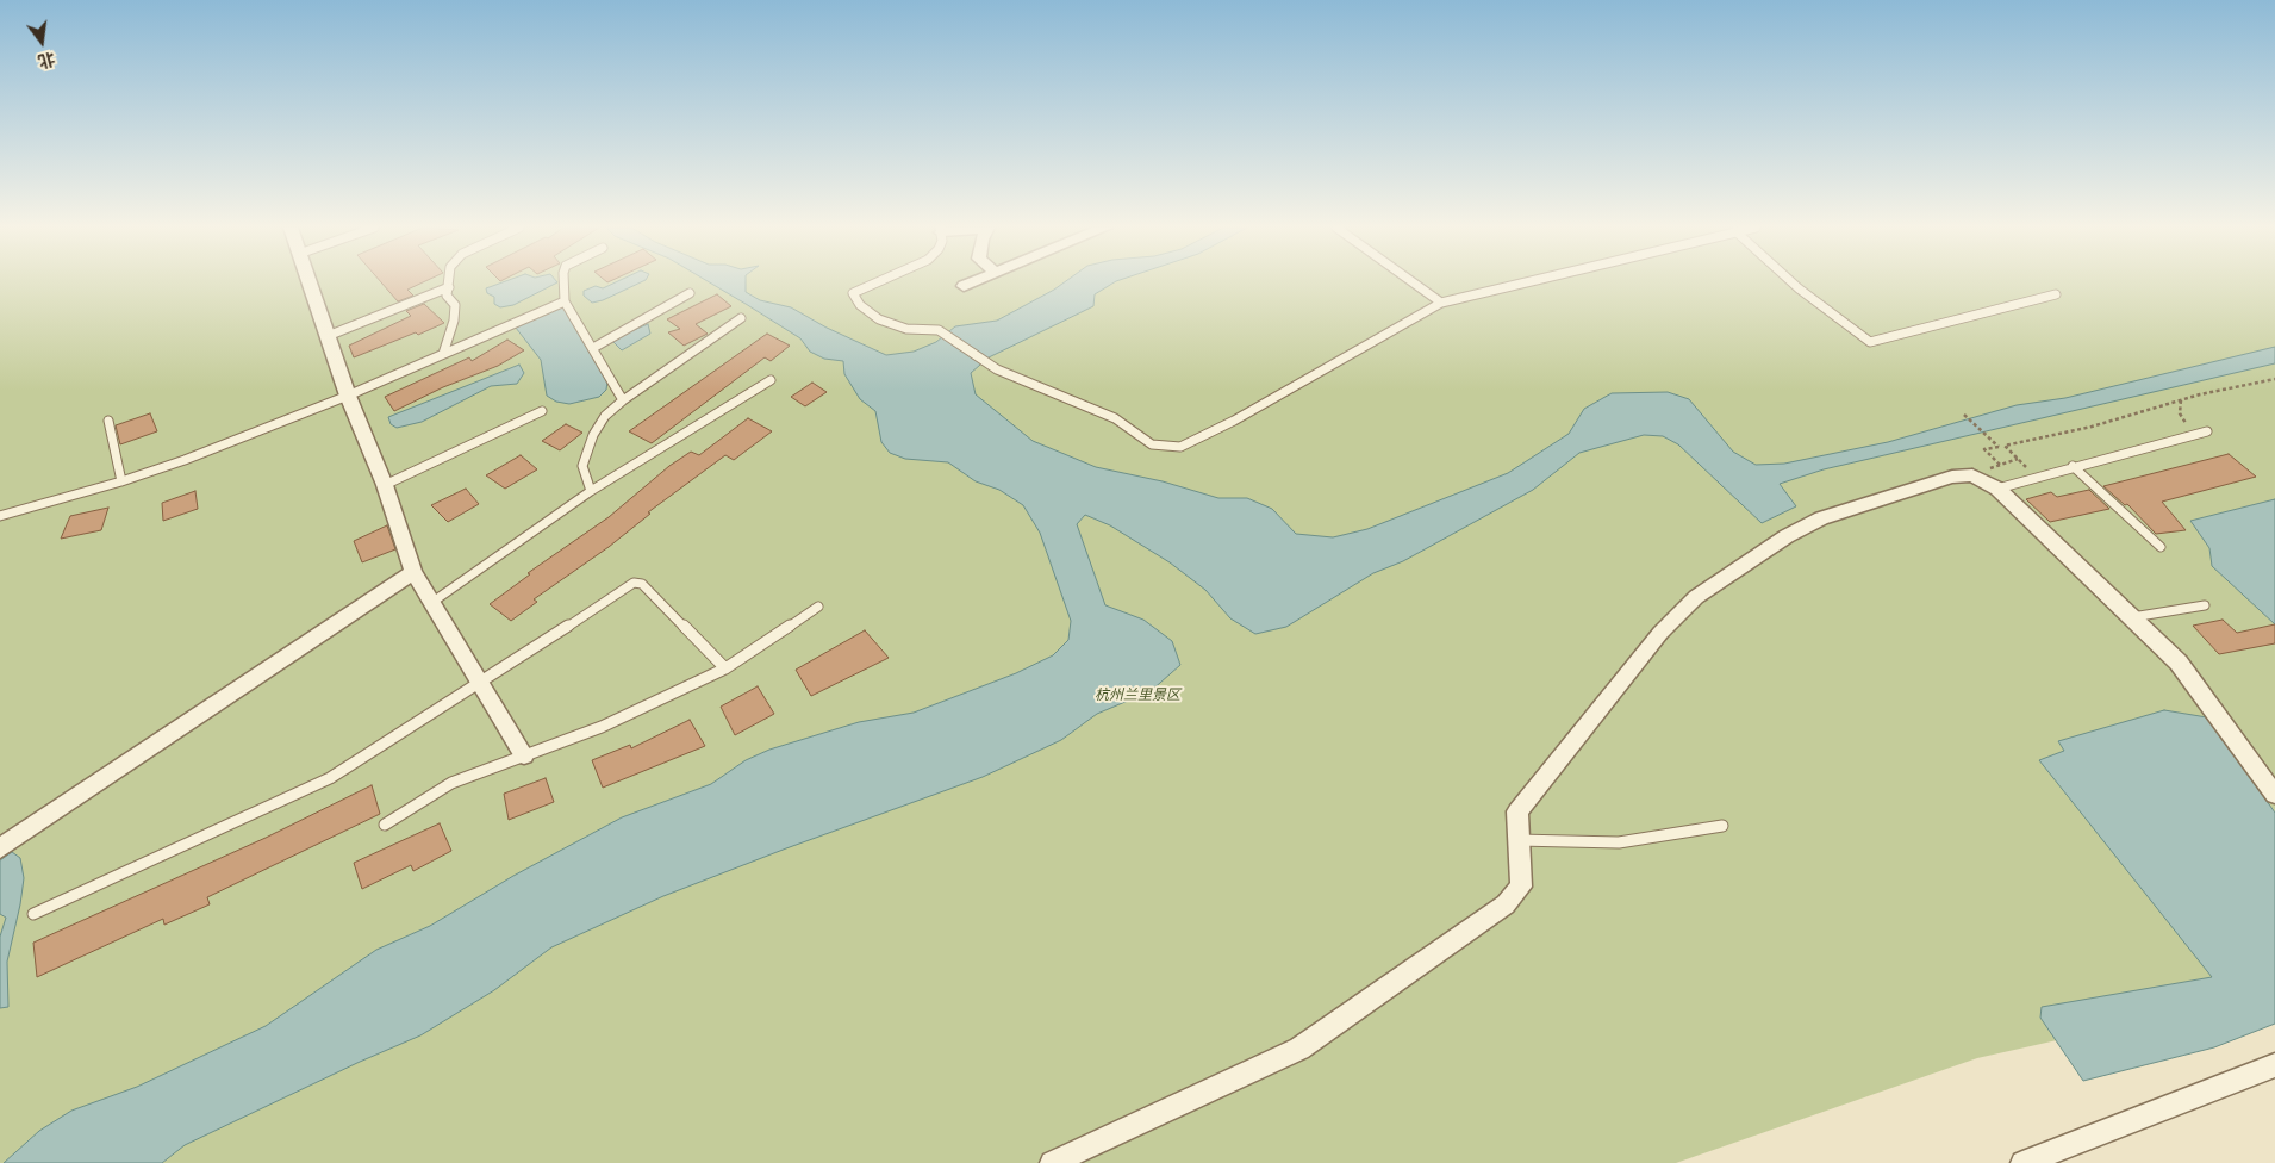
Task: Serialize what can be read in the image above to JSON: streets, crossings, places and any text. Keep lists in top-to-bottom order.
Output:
{
  "parks": ["杭州兰里景区"],
  "north": "bottom"
}
